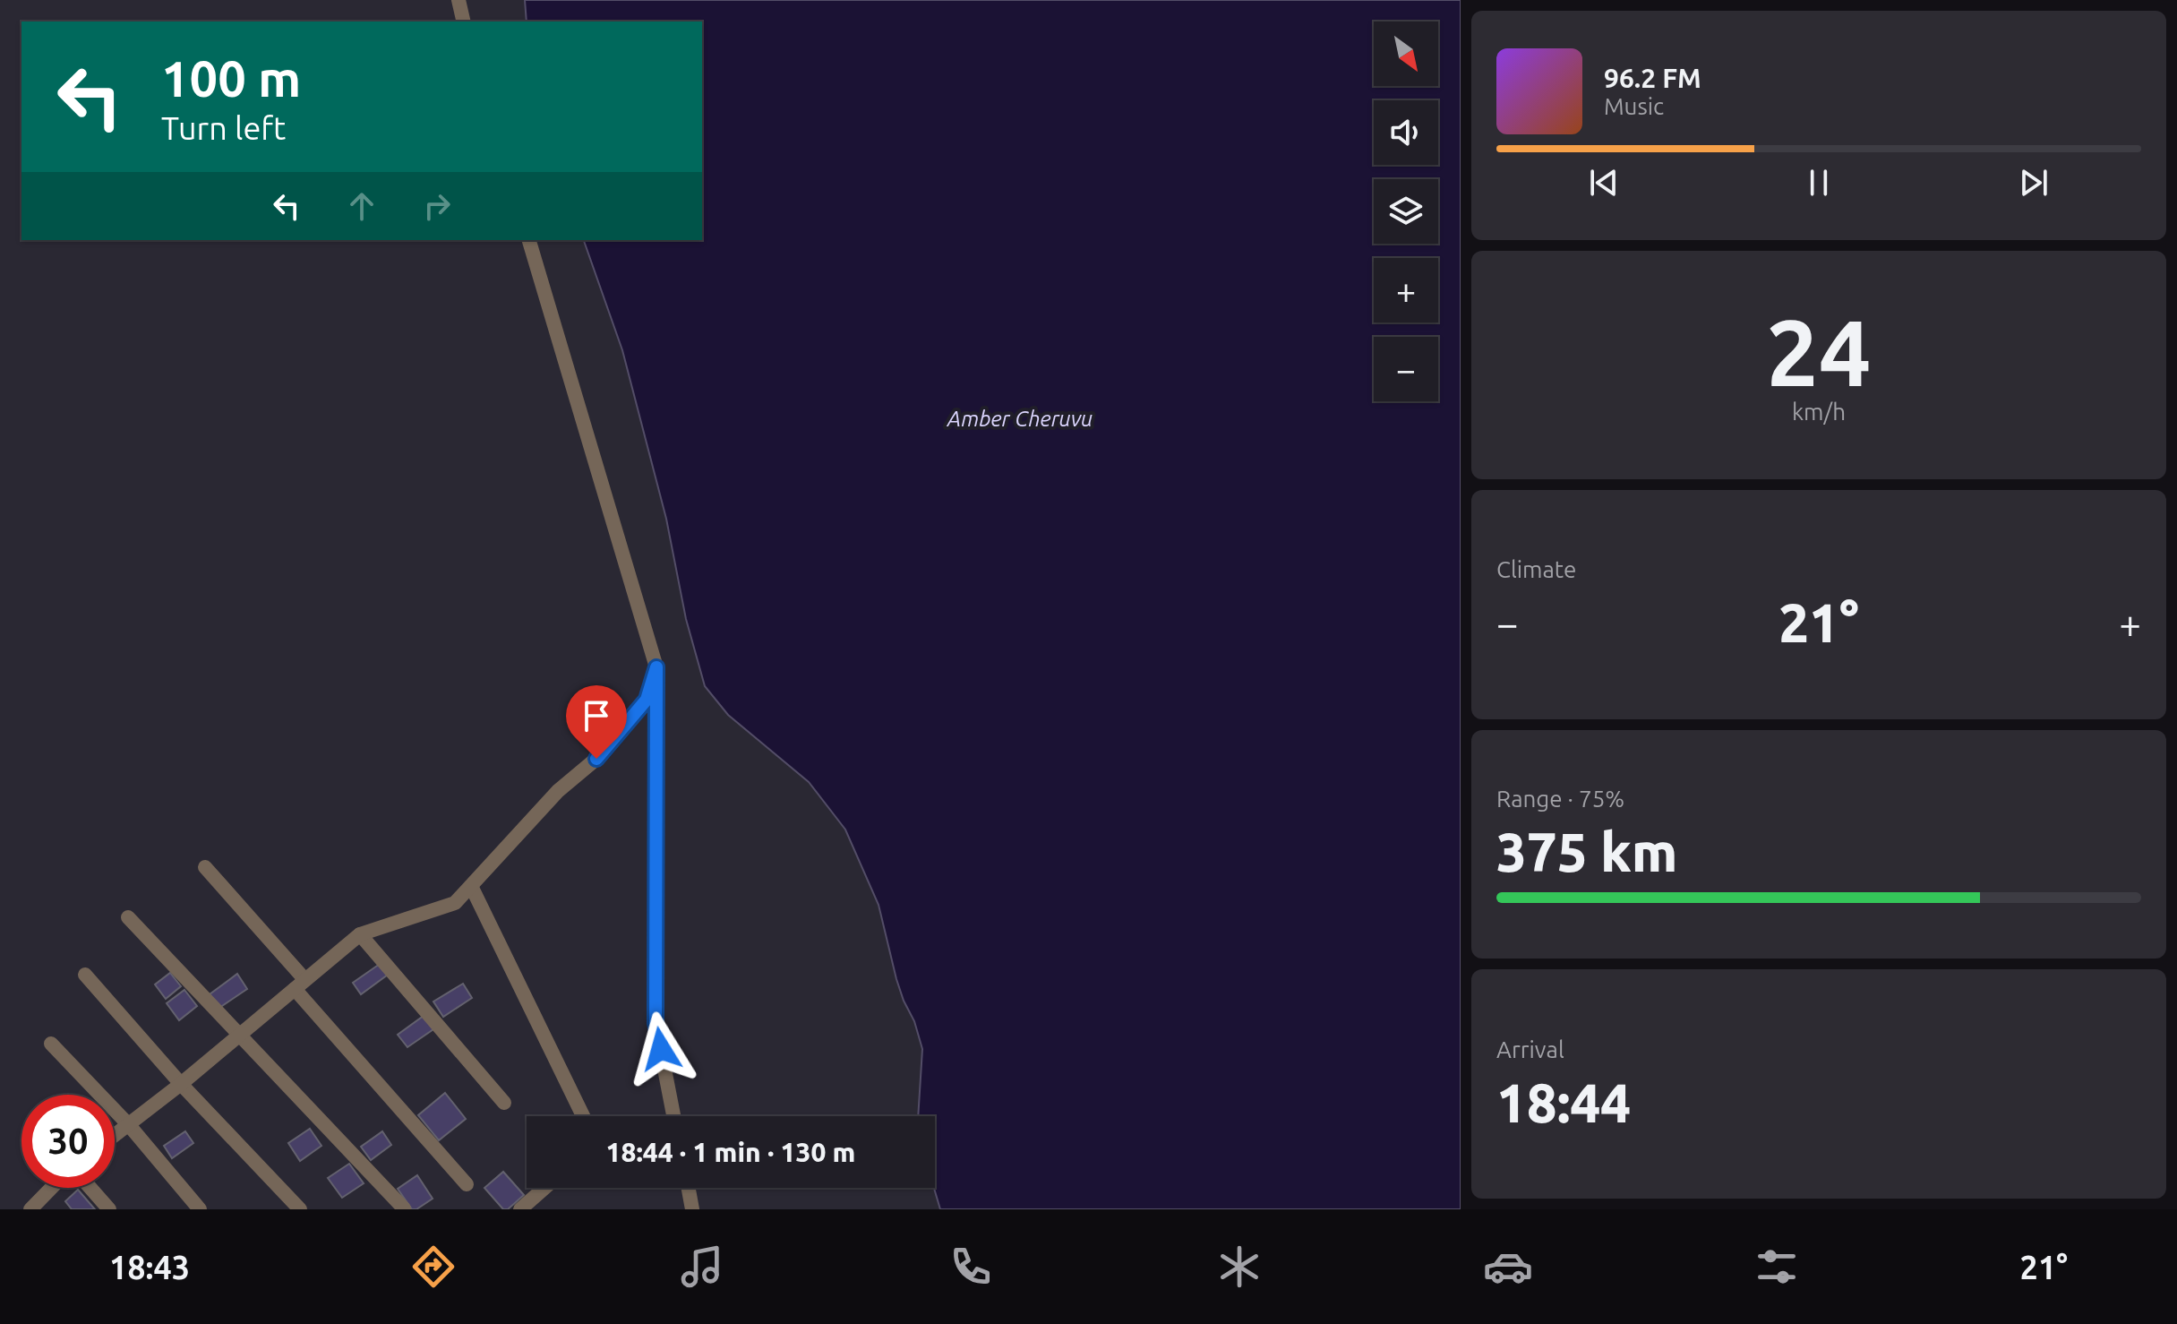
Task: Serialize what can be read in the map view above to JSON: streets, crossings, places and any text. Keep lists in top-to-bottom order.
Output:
{
  "water": ["Amber Cheruvu"],
  "north": "bottom right",
  "page": {
    "map_buttons": ["+", "−"],
    "turn": ["100 m", "Turn left"],
    "song": ["96.2 FM", "Music"],
    "tile": [
      ["24", "km/h"],
      "Climate",
      ["Range · 75%", "375 km"],
      ["Arrival", "18:44"]
    ],
    "heat": ["−", "21°", "+"],
    "limit": "30",
    "trip": "18:44 · 1 min · 130 m",
    "tabs": ["18:43", "21°"]
  }
}
